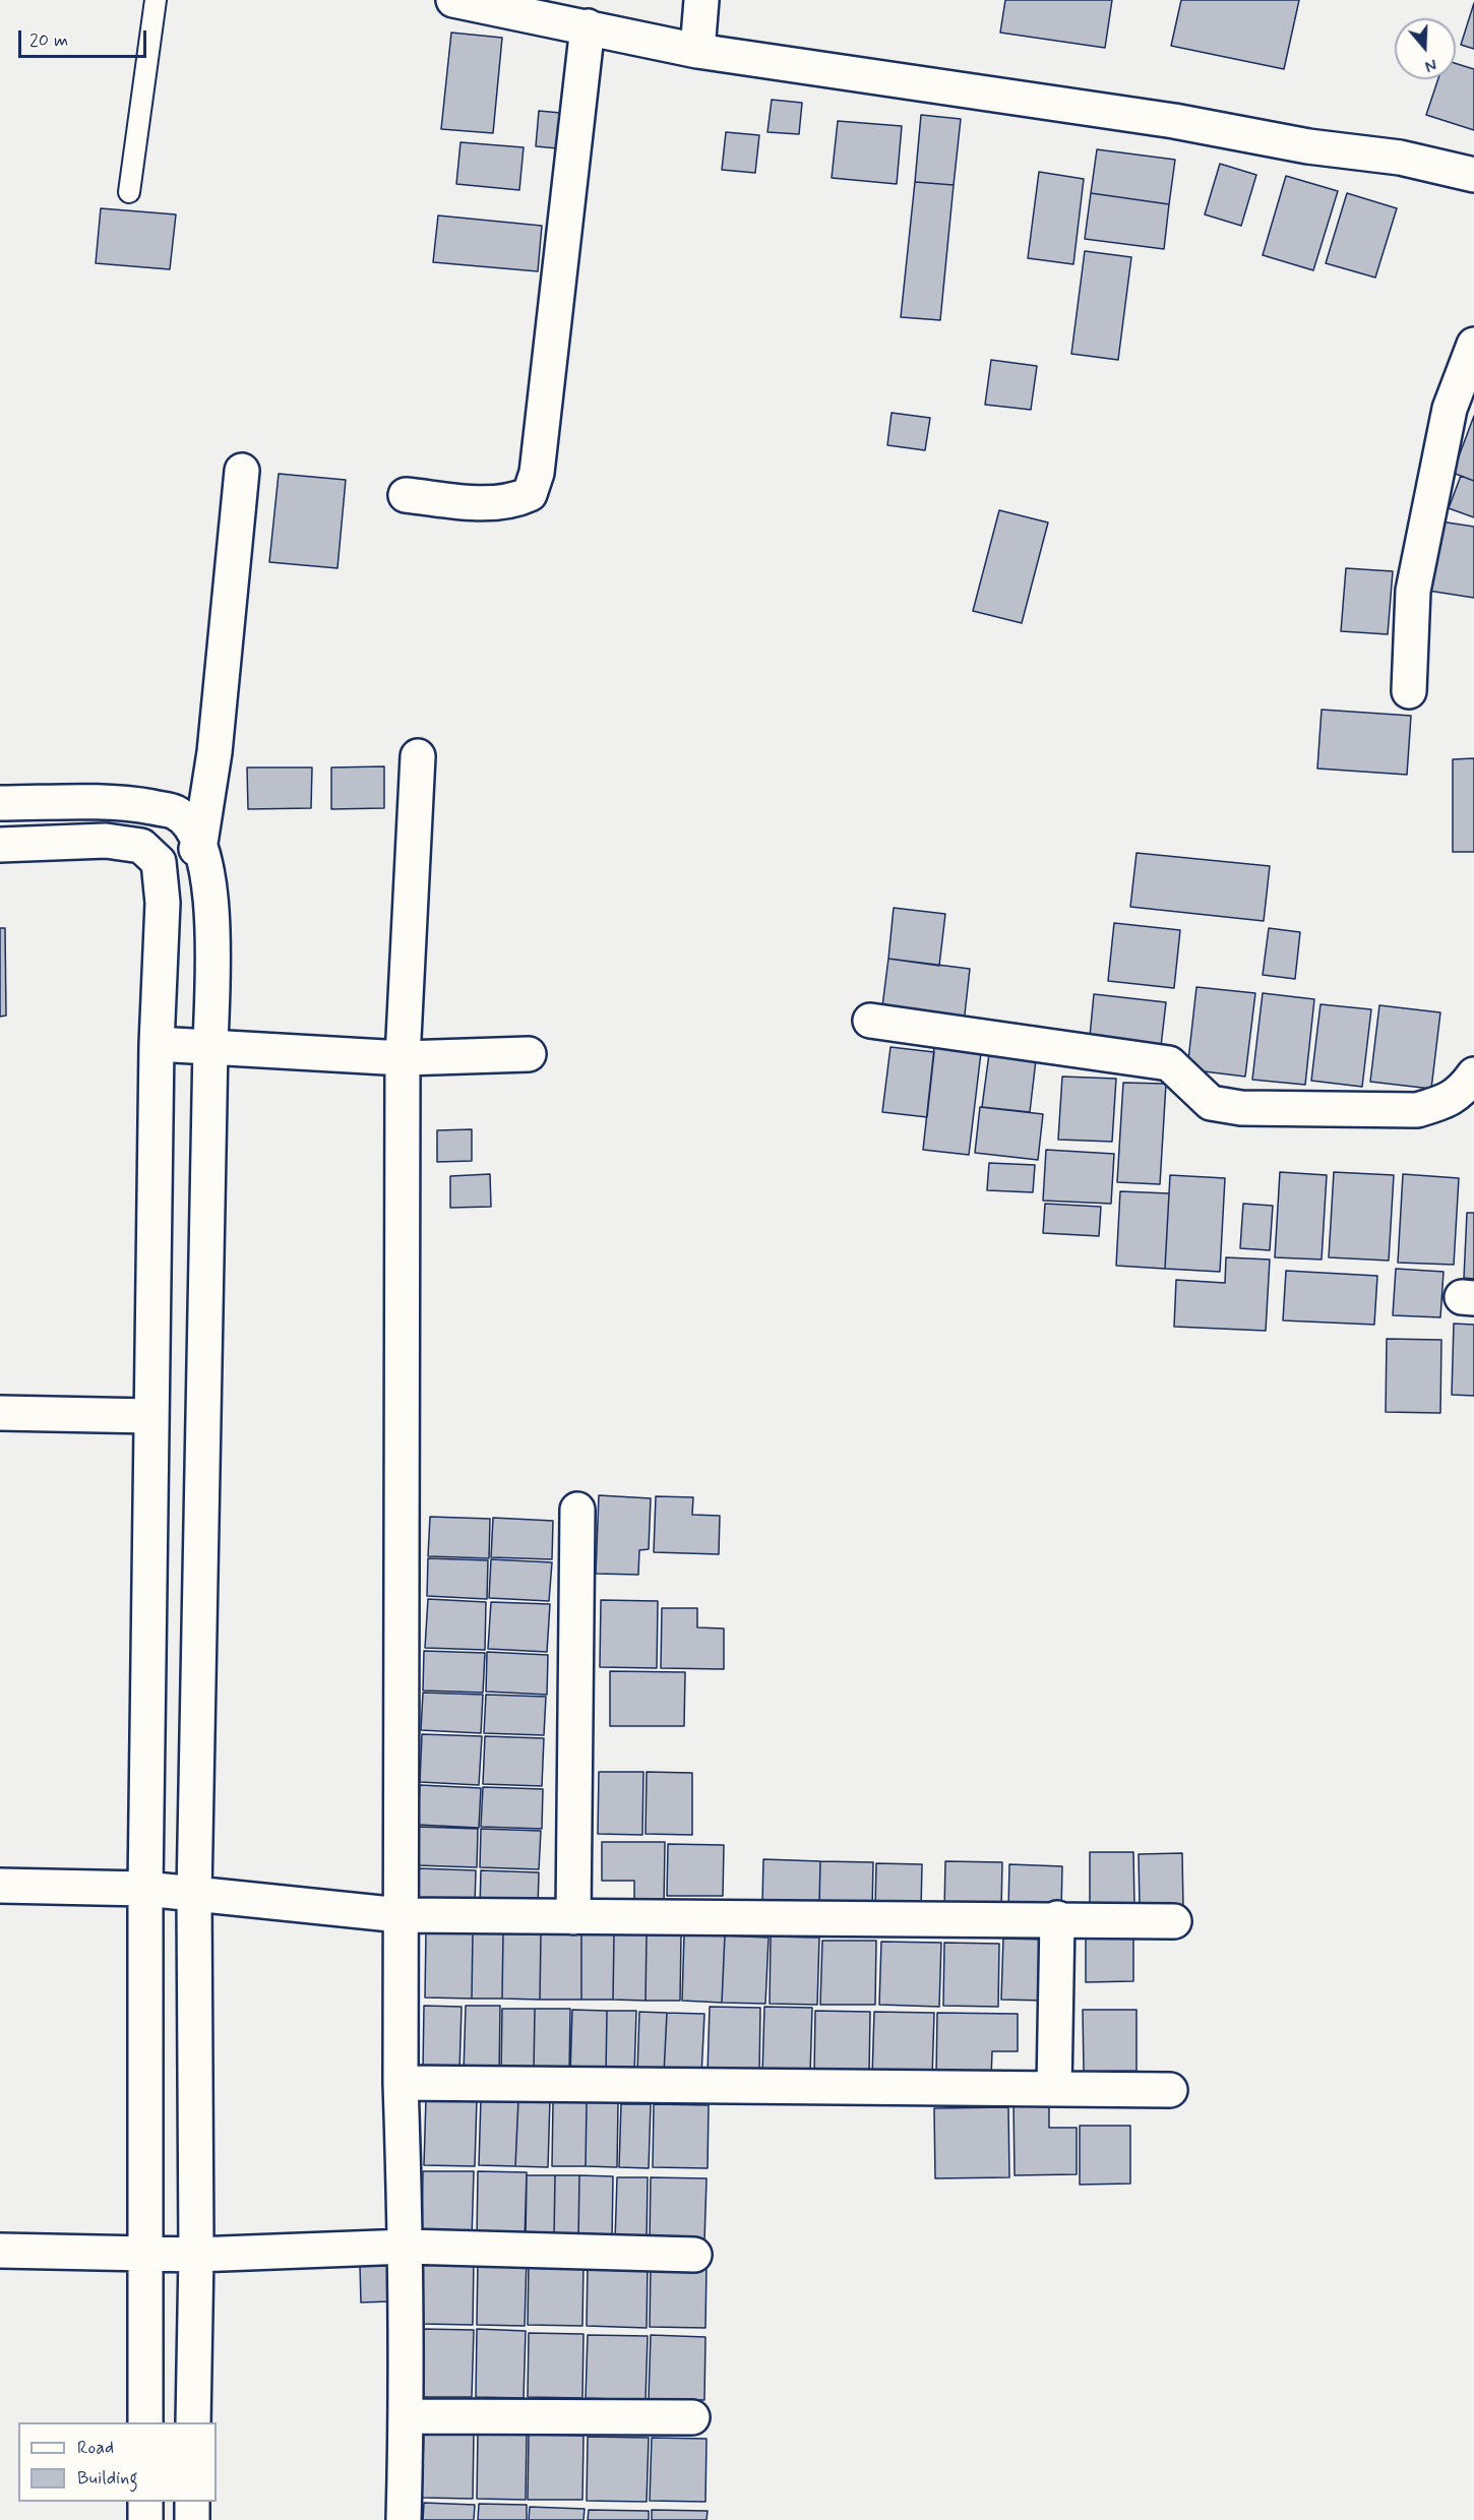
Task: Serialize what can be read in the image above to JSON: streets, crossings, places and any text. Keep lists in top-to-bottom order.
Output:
{
  "legend": ["Road", "Building"],
  "scale_bar": "20 m",
  "north": "bottom"
}
